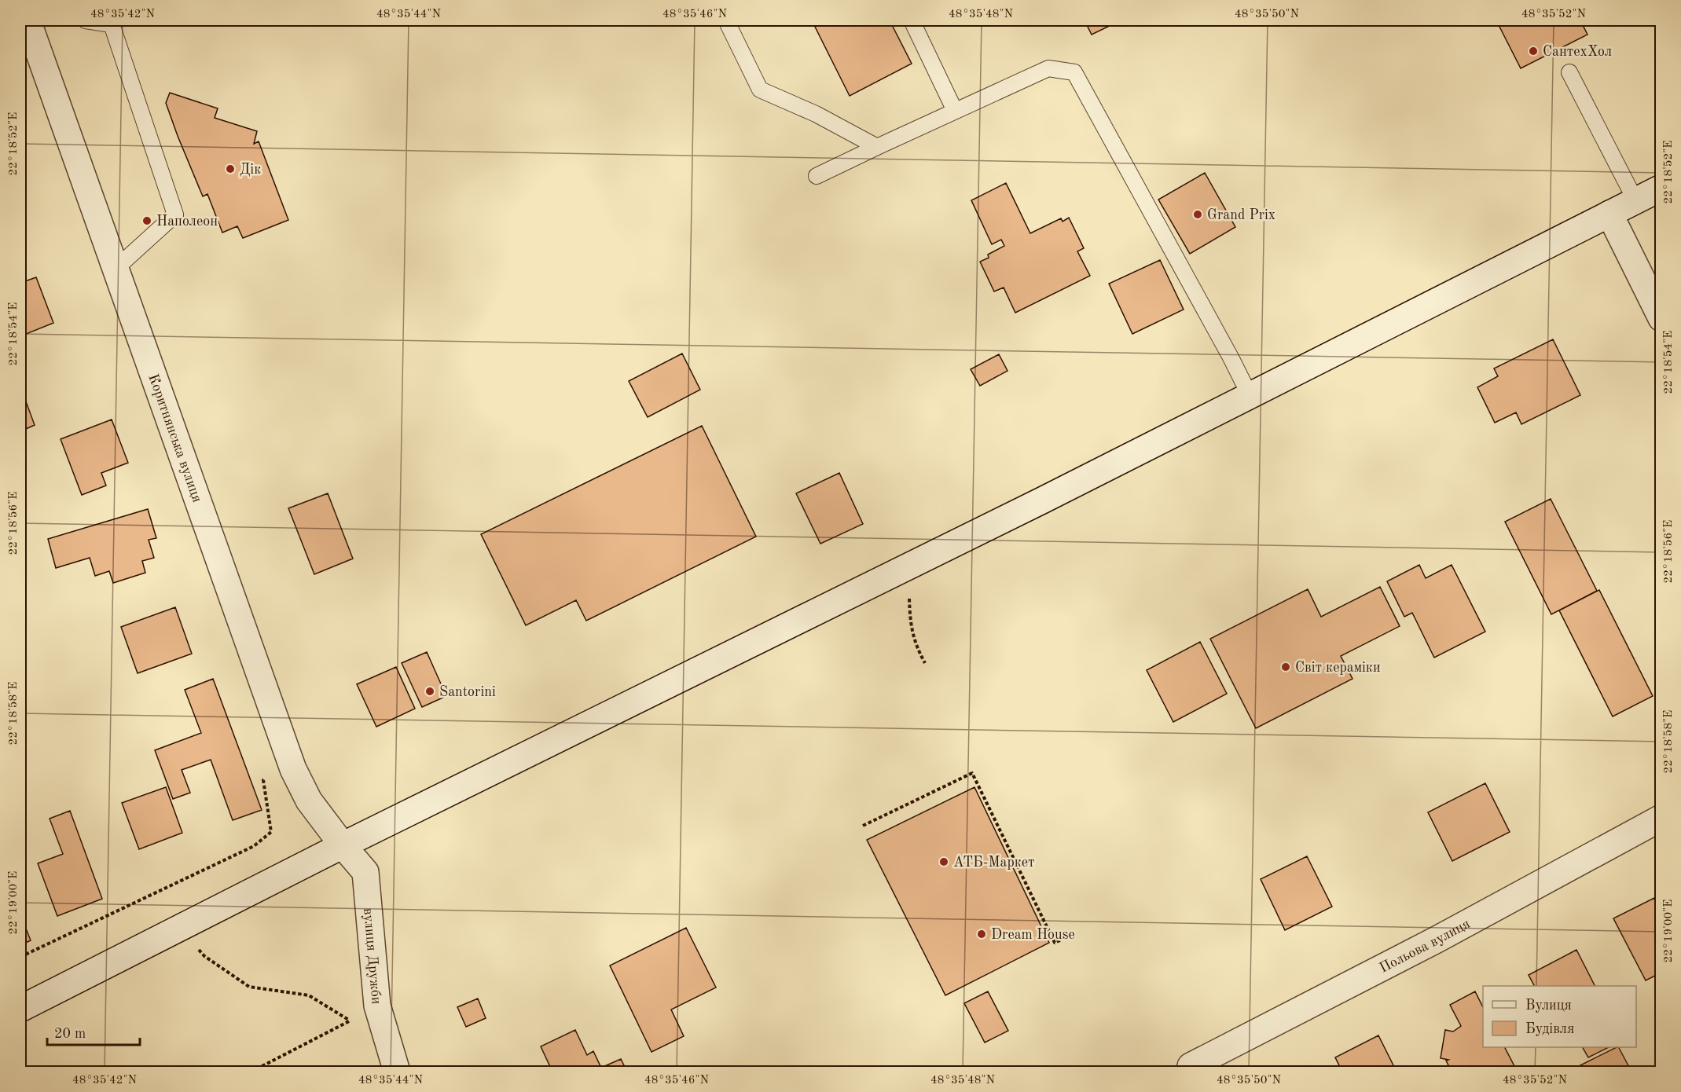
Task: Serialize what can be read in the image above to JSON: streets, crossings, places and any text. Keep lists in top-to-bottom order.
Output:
{
  "streets": {
    "main road": ["Коритнянська вулиця", "Польова вулиця", "вулиця Дружби"]
  },
  "crossings": [
    ["Коритнянська вулиця", "вулиця Дружби"]
  ],
  "places": [
    "СантехХол",
    "Дік",
    "Grand Prix",
    "Наполеон",
    "Світ кераміки",
    "Santorini",
    "АТБ-Маркет",
    "Dream House"
  ],
  "legend": ["Вулиця", "Будівля"],
  "scale_bar": "20 m",
  "coordinates": [
    "48°35'42\"N",
    "48°35'44\"N",
    "48°35'46\"N",
    "48°35'48\"N",
    "48°35'50\"N",
    "48°35'52\"N",
    "22°18'52\"E",
    "22°18'54\"E",
    "22°18'56\"E",
    "22°18'58\"E",
    "22°19'00\"E"
  ]
}
